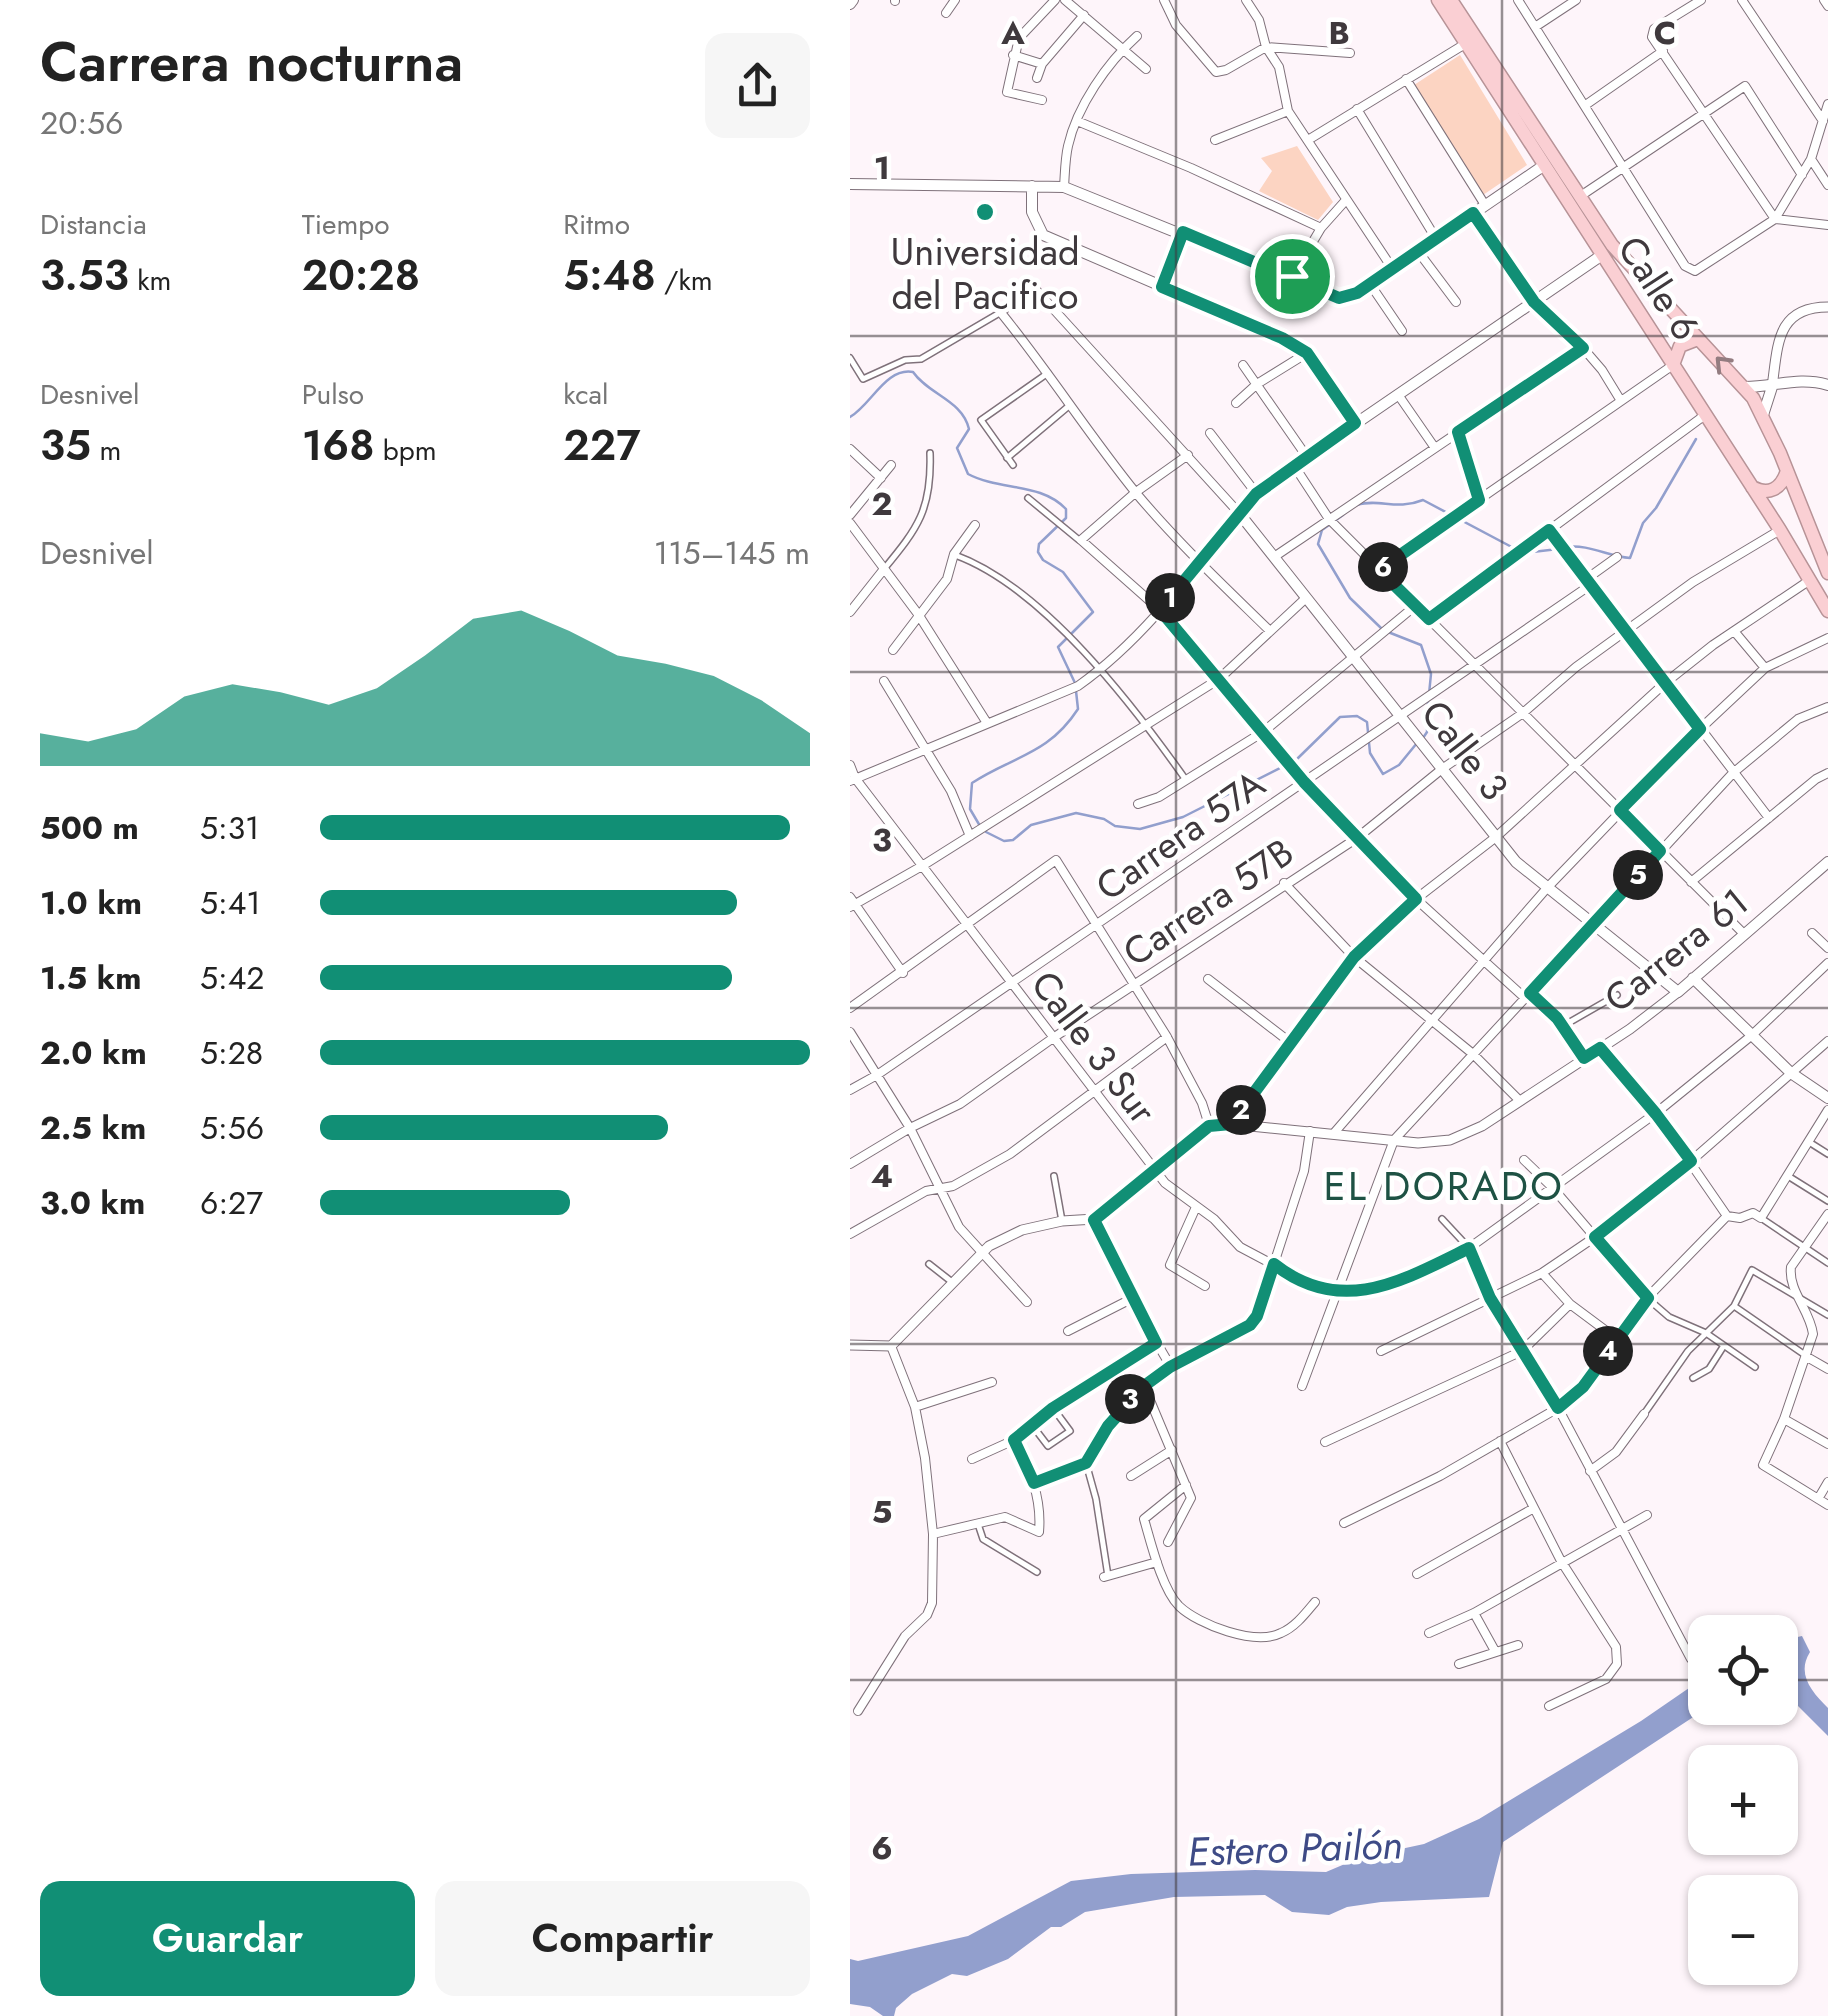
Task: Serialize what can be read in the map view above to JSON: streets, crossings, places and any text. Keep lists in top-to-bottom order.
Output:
{
  "streets": {
    "highway": ["Calle 6"],
    "main road": ["Calle 3", "Carrera 61"],
    "street": ["Carrera 57A", "Carrera 57B", "Calle 3 Sur"]
  },
  "crossings": [
    ["Calle 6", "Carrera 57B"],
    ["Calle 3", "Carrera 57A"],
    ["Calle 3", "Carrera 57B"],
    ["Calle 3", "Carrera 61"],
    ["Carrera 57A", "Calle 3 Sur"],
    ["Carrera 57B", "Calle 3 Sur"]
  ],
  "districts": ["EL DORADO"],
  "water": ["Estero Pailón"],
  "places": ["Universidad del Pacifico"],
  "page": {
    "heading": ["Carrera nocturna", "20:56"],
    "stats": [
      ["Distancia", "3.53 km"],
      ["Tiempo", "20:28"],
      ["Ritmo", "5:48 /km"],
      ["Desnivel", "35 m"],
      ["Pulso", "168 bpm"],
      ["kcal", "227"]
    ],
    "chart": ["Desnivel", "115–145 m"],
    "pins": [
      "6",
      "1",
      "5",
      "2",
      "4",
      "3"
    ],
    "list": [
      {
        "name": "500 m",
        "note": "5:31"
      },
      {
        "name": "1.0 km",
        "note": "5:41"
      },
      {
        "name": "1.5 km",
        "note": "5:42"
      },
      {
        "name": "2.0 km",
        "note": "5:28"
      },
      {
        "name": "2.5 km",
        "note": "5:56"
      },
      {
        "name": "3.0 km",
        "note": "6:27"
      }
    ],
    "map_buttons": ["+", "−"],
    "buttons": ["Guardar", "Compartir"]
  },
  "grid": {
    "columns": ["A", "B", "C"],
    "rows": [
      "1",
      "2",
      "3",
      "4",
      "5",
      "6"
    ]
  }
}
